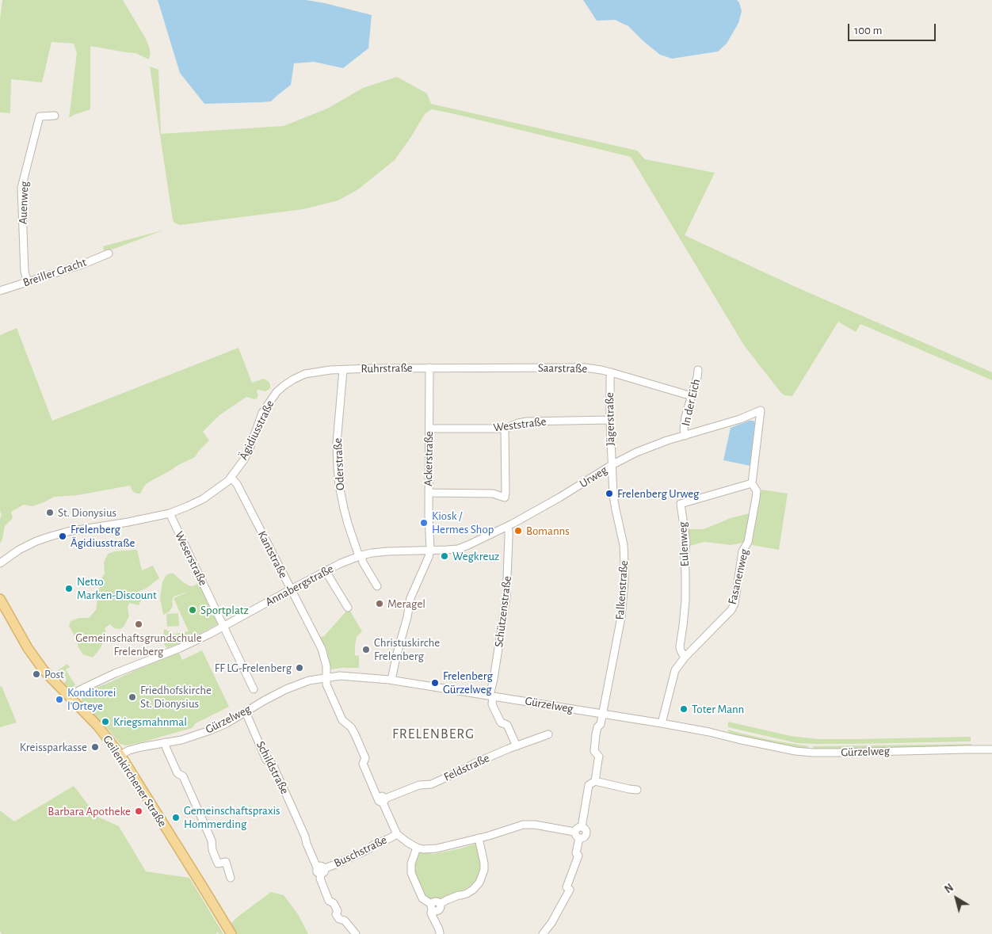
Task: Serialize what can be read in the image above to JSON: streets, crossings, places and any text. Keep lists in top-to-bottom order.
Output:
{
  "streets": {
    "main road": ["Geilenkirchener Straße"],
    "street": [
      "Auenweg",
      "Breiller Gracht",
      "Ruhrstraße",
      "Saarstraße",
      "In der Eich",
      "Jägerstraße",
      "Weststraße",
      "Ägidiusstraße",
      "Ackerstraße",
      "Oderstraße",
      "Urweg",
      "Eulenweg",
      "Kantstraße",
      "Weserstraße",
      "Fasanenweg",
      "Annabergstraße",
      "Falkenstraße",
      "Schützenstraße",
      "Gürzelweg",
      "Schildstraße",
      "Feldstraße",
      "Buschstraße"
    ]
  },
  "crossings": [
    ["Auenweg", "Breiller Gracht"],
    ["Ruhrstraße", "Saarstraße"],
    ["Ruhrstraße", "Ägidiusstraße"],
    ["Ruhrstraße", "Ackerstraße"],
    ["Ruhrstraße", "Oderstraße"],
    ["Saarstraße", "In der Eich"],
    ["Saarstraße", "Jägerstraße"],
    ["Saarstraße", "Ackerstraße"],
    ["In der Eich", "Urweg"],
    ["Jägerstraße", "Weststraße"],
    ["Jägerstraße", "Urweg"],
    ["Jägerstraße", "Falkenstraße"],
    ["Weststraße", "Ackerstraße"],
    ["Ägidiusstraße", "Oderstraße"],
    ["Ägidiusstraße", "Kantstraße"],
    ["Ägidiusstraße", "Weserstraße"],
    ["Ackerstraße", "Urweg"],
    ["Ackerstraße", "Annabergstraße"],
    ["Oderstraße", "Annabergstraße"],
    ["Urweg", "Fasanenweg"],
    ["Urweg", "Annabergstraße"],
    ["Urweg", "Falkenstraße"],
    ["Urweg", "Schützenstraße"],
    ["Eulenweg", "Fasanenweg"],
    ["Kantstraße", "Annabergstraße"],
    ["Kantstraße", "Gürzelweg"],
    ["Kantstraße", "Feldstraße"],
    ["Weserstraße", "Annabergstraße"],
    ["Fasanenweg", "Gürzelweg"],
    ["Annabergstraße", "Geilenkirchener Straße"],
    ["Falkenstraße", "Gürzelweg"],
    ["Schützenstraße", "Gürzelweg"],
    ["Gürzelweg", "Schildstraße"],
    ["Gürzelweg", "Geilenkirchener Straße"],
    ["Schildstraße", "Buschstraße"]
  ],
  "districts": ["FRELENBERG"],
  "places": [
    "Frelenberg Urweg",
    "St. Dionysius",
    "Kiosk / Hermes Shop",
    "Bomanns",
    "Frelenberg Ägidiusstraße",
    "Wegkreuz",
    "Netto Marken-Discount",
    "Meragel",
    "Sportplatz",
    "Gemeinschaftsgrundschule Frelenberg",
    "Christuskirche Frelenberg",
    "FF LG-Frelenberg",
    "Post",
    "Frelenberg Gürzelweg",
    "Friedhofskirche St. Dionysius",
    "Konditorei l'Orteye",
    "Toter Mann",
    "Kriegsmahnmal",
    "Kreissparkasse",
    "Barbara Apotheke",
    "Gemeinschaftspraxis Hommerding"
  ],
  "scale_bar": "100 m",
  "north": "top left"
}
